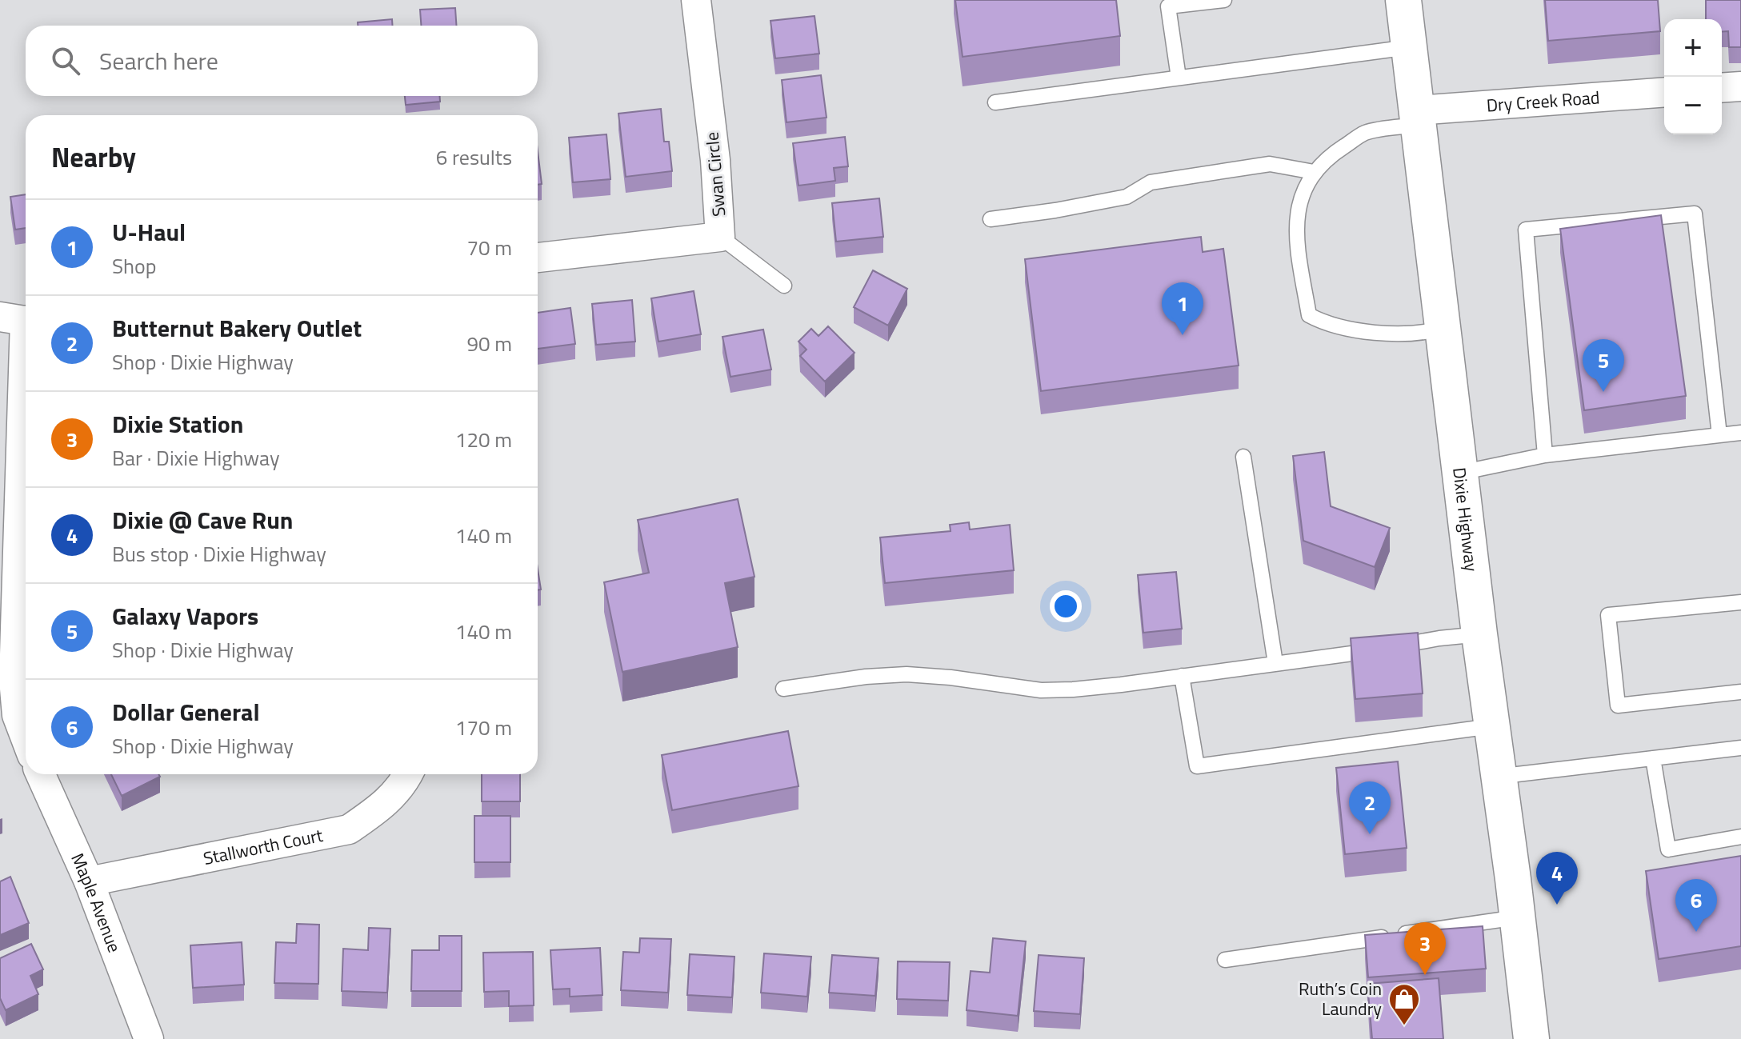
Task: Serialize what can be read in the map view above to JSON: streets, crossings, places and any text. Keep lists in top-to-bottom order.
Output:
{
  "streets": {
    "main road": ["Dixie Highway"],
    "street": [
      "Dry Creek Road",
      "Swan Circle",
      "Stallworth Court",
      "Maple Avenue"
    ]
  },
  "crossings": [
    ["Dry Creek Road", "Dixie Highway"],
    ["Stallworth Court", "Maple Avenue"]
  ],
  "places": {
    "shop": ["Ruth’s Coin Laundry"]
  },
  "page": {
    "map_buttons": ["+", "−"],
    "search": "Search here",
    "heading": ["Nearby", "6 results"],
    "list": [
      {
        "mark": "1",
        "name": "U-Haul",
        "note": "Shop",
        "value": "70 m"
      },
      {
        "mark": "2",
        "name": "Butternut Bakery Outlet",
        "note": "Shop · Dixie Highway",
        "value": "90 m"
      },
      {
        "mark": "3",
        "name": "Dixie Station",
        "note": "Bar · Dixie Highway",
        "value": "120 m"
      },
      {
        "mark": "4",
        "name": "Dixie @ Cave Run",
        "note": "Bus stop · Dixie Highway",
        "value": "140 m"
      },
      {
        "mark": "5",
        "name": "Galaxy Vapors",
        "note": "Shop · Dixie Highway",
        "value": "140 m"
      },
      {
        "mark": "6",
        "name": "Dollar General",
        "note": "Shop · Dixie Highway",
        "value": "170 m"
      }
    ],
    "pins": [
      "1",
      "5",
      "2",
      "4",
      "6",
      "3"
    ]
  }
}
